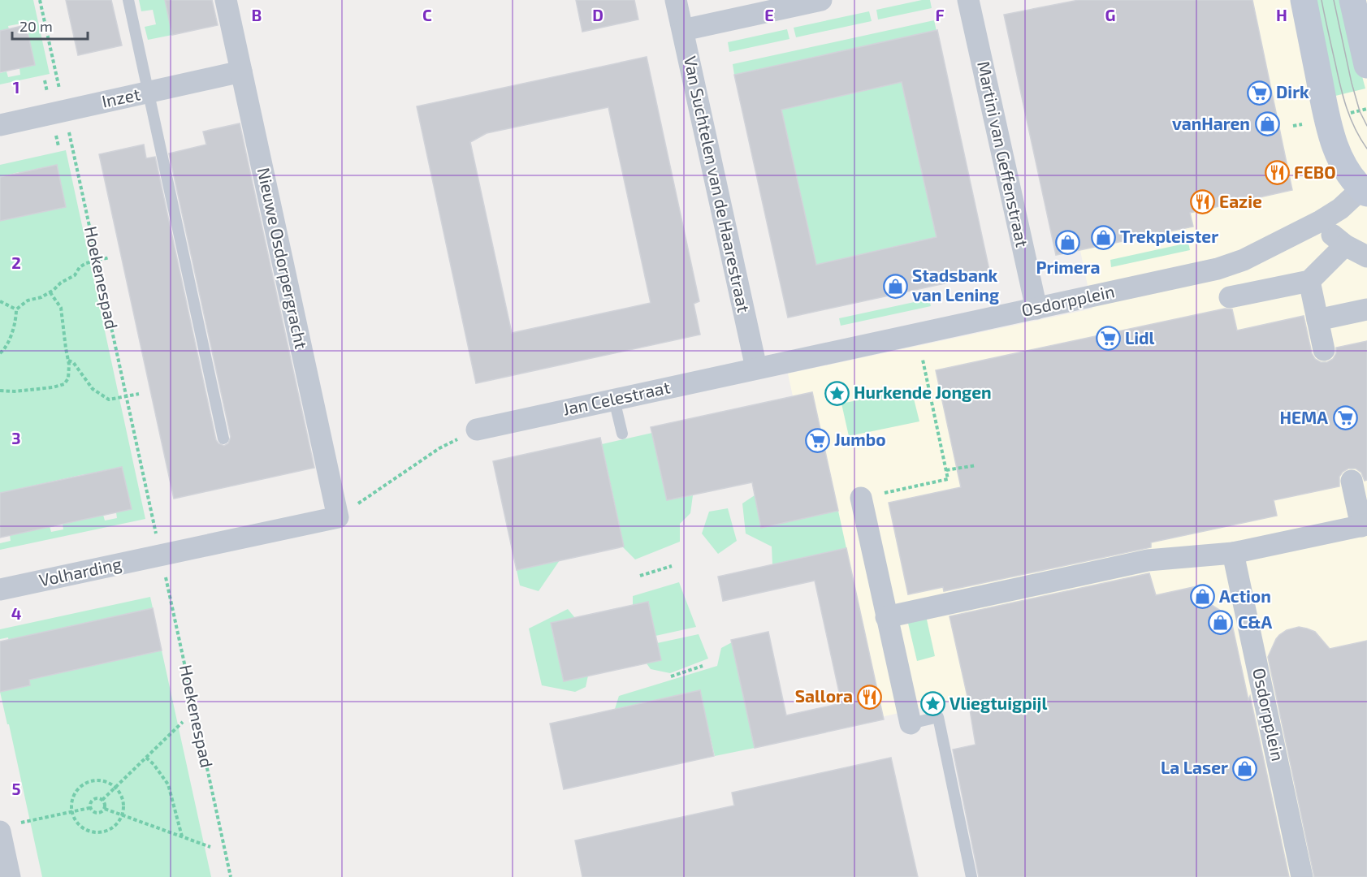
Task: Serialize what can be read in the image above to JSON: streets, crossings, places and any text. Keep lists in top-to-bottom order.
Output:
{
  "streets": {
    "street": [
      "Inzet",
      "Martini van Geffenstraat",
      "Van Suchtelen van de Haarestraat",
      "Nieuwe Osdorpergracht",
      "Osdorpplein",
      "Jan Celestraat",
      "Volharding"
    ],
    "path": ["Hoekenespad"]
  },
  "crossings": [
    ["Inzet", "Nieuwe Osdorpergracht"],
    ["Inzet", "Hoekenespad"],
    ["Martini van Geffenstraat", "Osdorpplein"],
    ["Van Suchtelen van de Haarestraat", "Osdorpplein"],
    ["Van Suchtelen van de Haarestraat", "Jan Celestraat"],
    ["Hoekenespad", "Volharding"],
    ["Osdorpplein", "Jan Celestraat"]
  ],
  "places": {
    "supermarket": [
      "Dirk",
      "Lidl",
      "HEMA",
      "Jumbo"
    ],
    "shop": [
      "vanHaren",
      "Trekpleister",
      "Primera",
      "Stadsbank van Lening",
      "Action",
      "C&A",
      "La Laser"
    ],
    "restaurant": ["FEBO", "Eazie", "Sallora"],
    "place": ["Hurkende Jongen", "Vliegtuigpijl"]
  },
  "scale_bar": "20 m",
  "grid": {
    "columns": [
      "B",
      "C",
      "D",
      "E",
      "F",
      "G",
      "H"
    ],
    "rows": [
      "1",
      "2",
      "3",
      "4",
      "5"
    ]
  }
}
